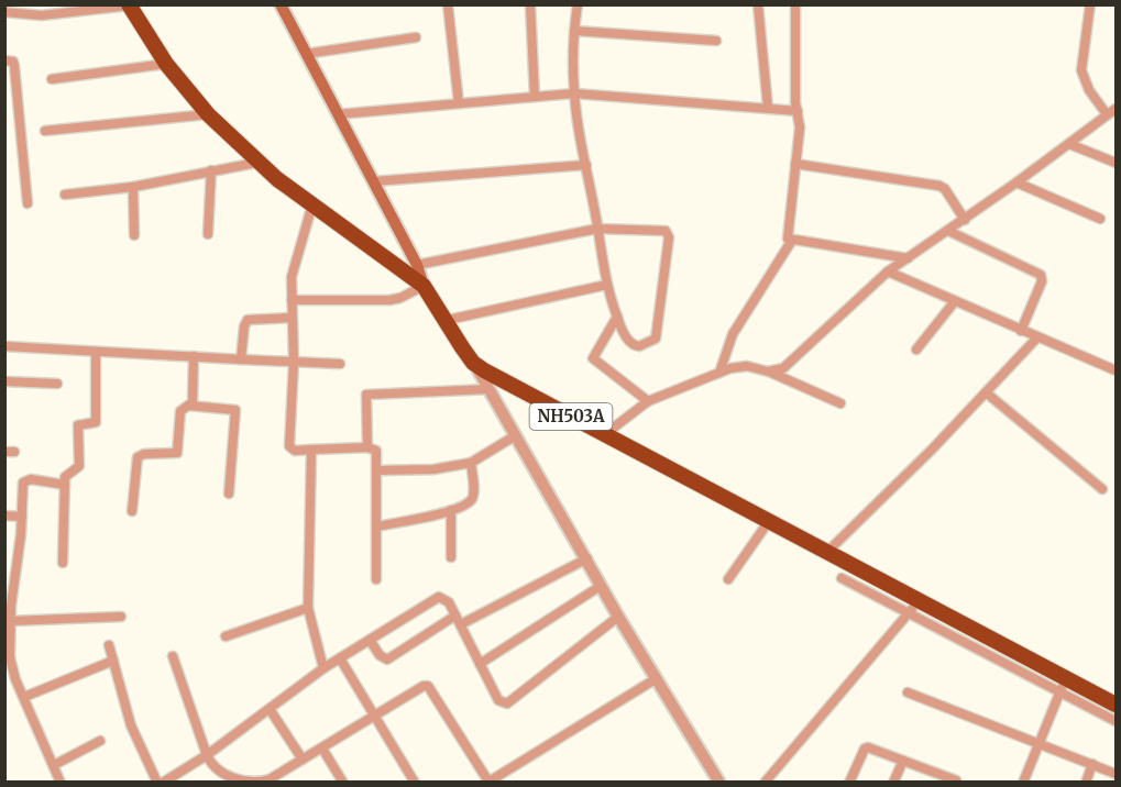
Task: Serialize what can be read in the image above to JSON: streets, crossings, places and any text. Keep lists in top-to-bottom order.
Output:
{
  "streets": {
    "highway": ["NH503A"]
  }
}
